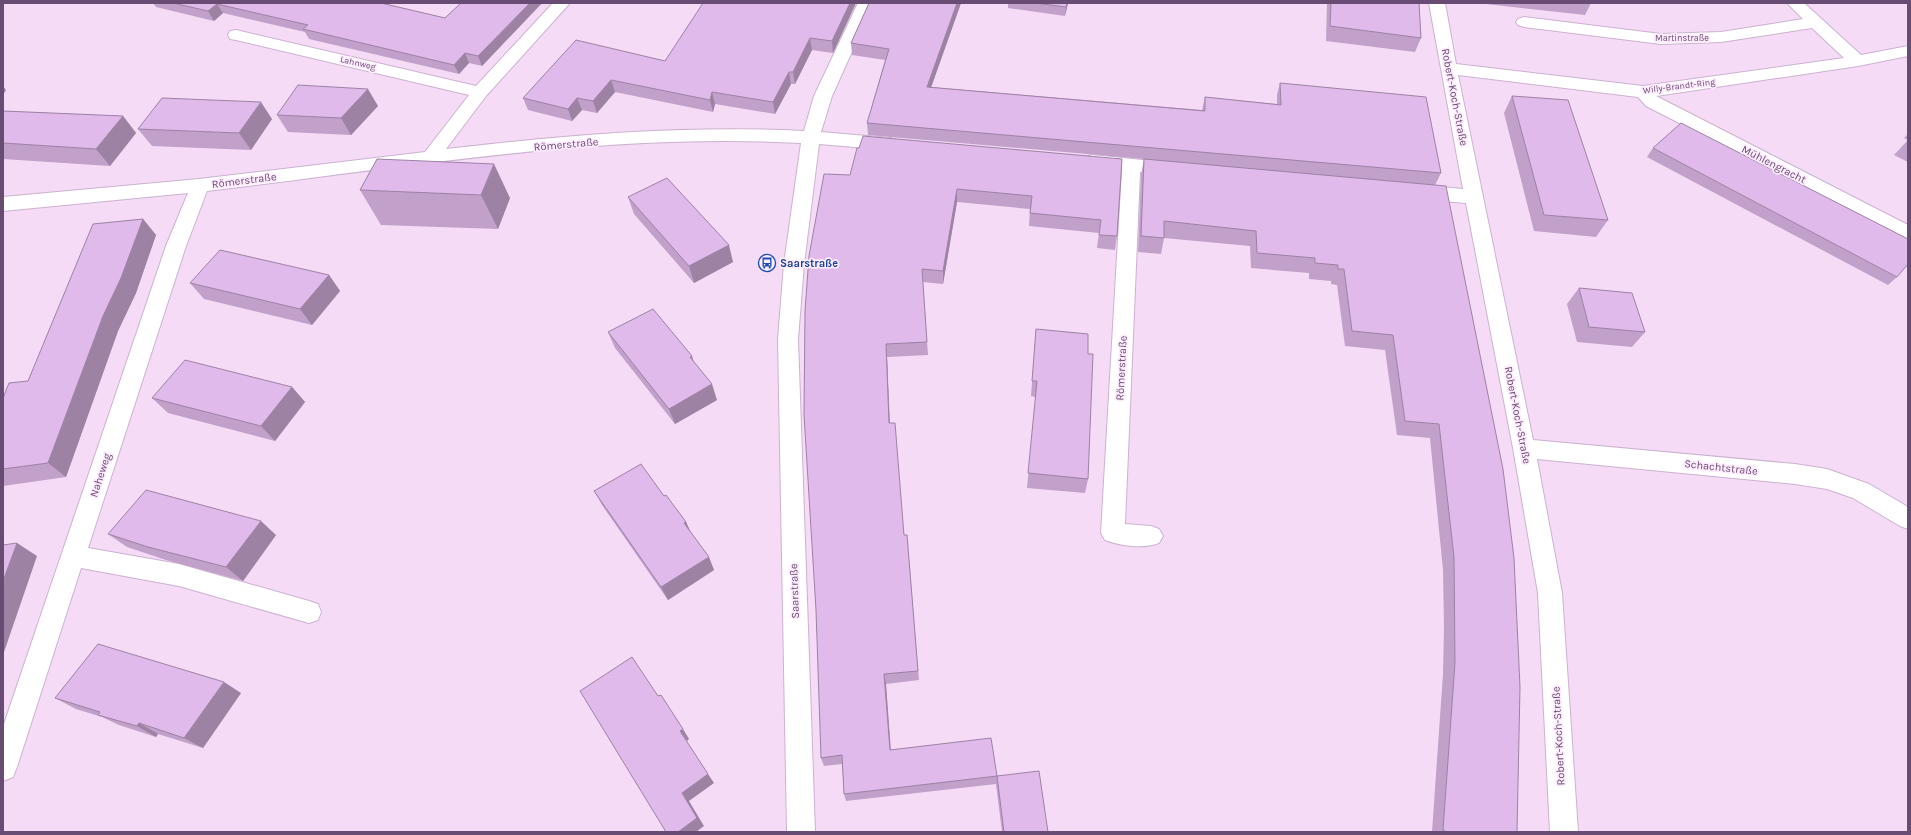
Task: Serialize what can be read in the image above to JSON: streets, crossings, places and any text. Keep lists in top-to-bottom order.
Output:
{
  "streets": {
    "street": [
      "Martinstraße",
      "Lahnweg",
      "Willy-Brandt-Ring",
      "Robert-Koch-Straße",
      "Römerstraße",
      "Mühlengracht",
      "Schachtstraße",
      "Naheweg",
      "Saarstraße"
    ]
  },
  "crossings": [
    ["Willy-Brandt-Ring", "Robert-Koch-Straße"],
    ["Willy-Brandt-Ring", "Mühlengracht"],
    ["Robert-Koch-Straße", "Schachtstraße"],
    ["Römerstraße", "Naheweg"],
    ["Römerstraße", "Saarstraße"]
  ],
  "places": {
    "bus stop": ["Saarstraße"]
  }
}
